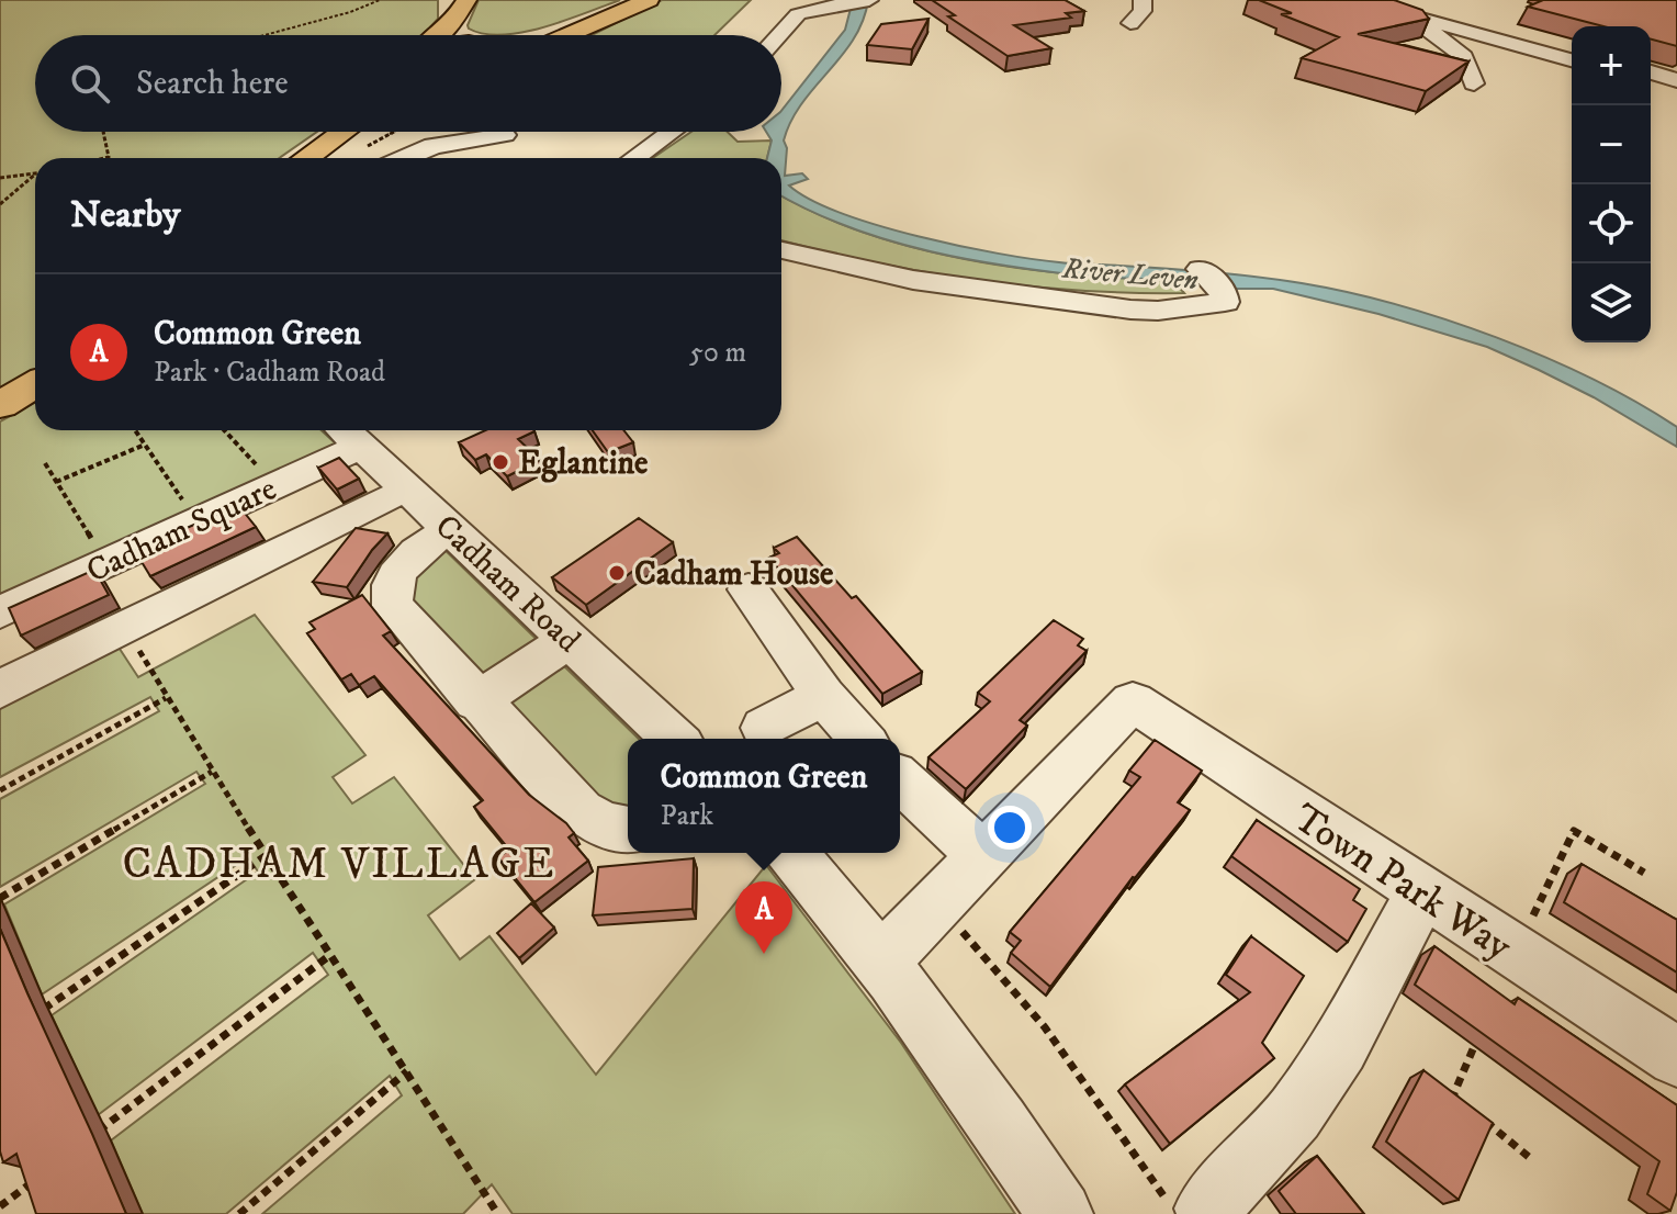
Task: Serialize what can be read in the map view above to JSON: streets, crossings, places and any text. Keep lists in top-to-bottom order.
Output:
{
  "streets": {
    "street": ["Cadham Square", "Cadham Road", "Town Park Way"]
  },
  "crossings": [
    ["Cadham Square", "Cadham Road"]
  ],
  "districts": ["CADHAM VILLAGE"],
  "water": ["River Leven"],
  "places": ["Eglantine", "Cadham House"],
  "page": {
    "map_buttons": ["+", "−"],
    "search": "Search here",
    "heading": "Nearby",
    "list": [
      {
        "mark": "A",
        "name": "Common Green",
        "note": "Park · Cadham Road",
        "value": "50 m"
      }
    ],
    "popup": ["Common Green", "Park"],
    "pins": "A"
  }
}
